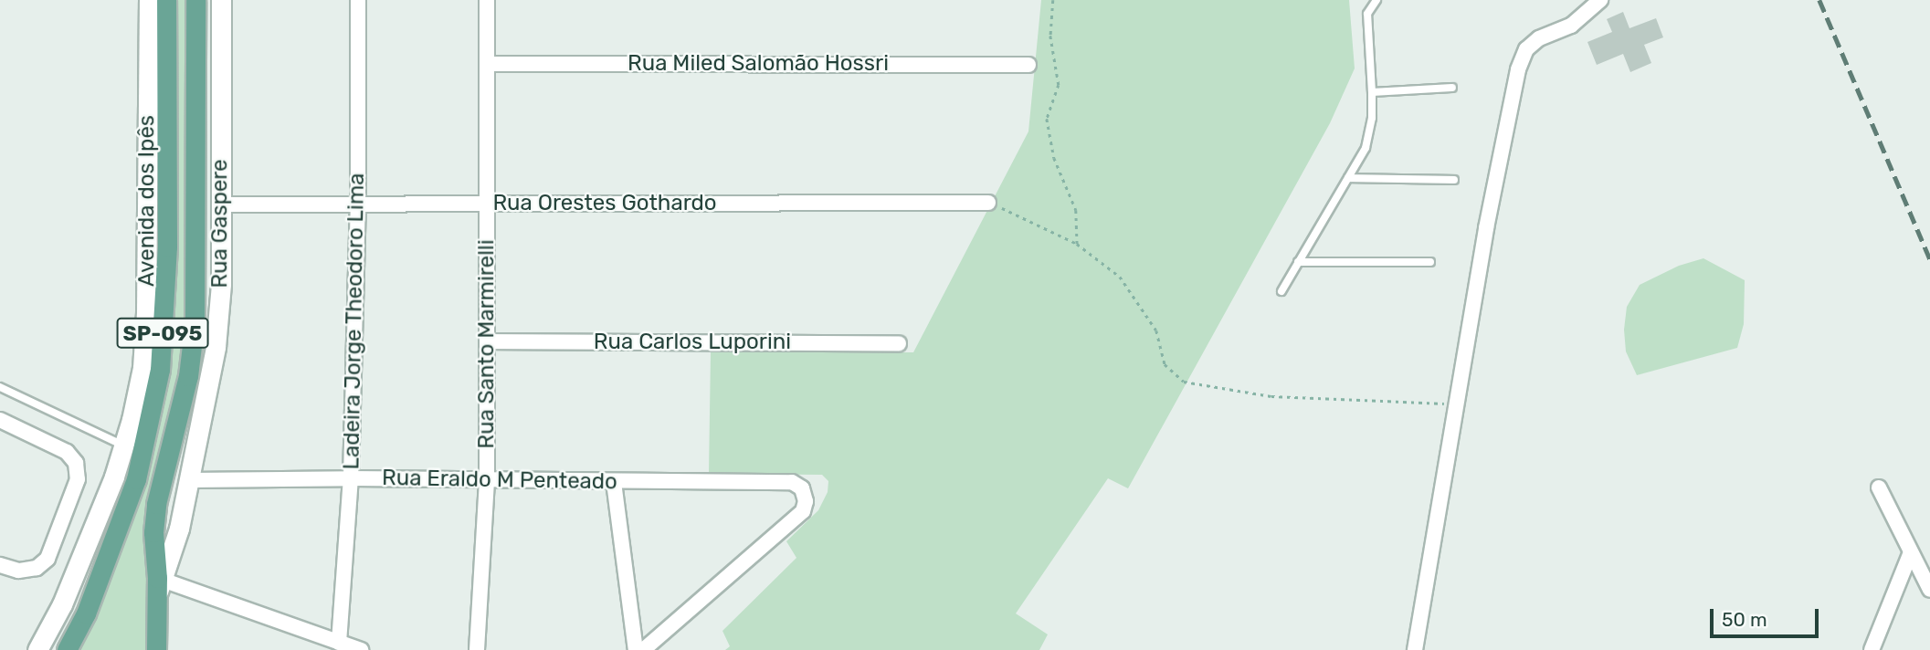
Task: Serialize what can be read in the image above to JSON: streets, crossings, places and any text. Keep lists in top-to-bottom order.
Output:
{
  "streets": {
    "main road": ["SP-095"],
    "street": [
      "Rua Miled Salomão Hossri",
      "Avenida dos Ipês",
      "Rua Orestes Gothardo",
      "Rua Gaspere",
      "Ladeira Jorge Theodoro Lima",
      "Rua Carlos Luporini",
      "Rua Santo Marmirelli",
      "Rua Eraldo M Penteado"
    ]
  },
  "crossings": [
    ["Rua Miled Salomão Hossri", "Rua Santo Marmirelli"],
    ["Rua Orestes Gothardo", "Rua Gaspere"],
    ["Rua Orestes Gothardo", "Ladeira Jorge Theodoro Lima"],
    ["Rua Orestes Gothardo", "Rua Santo Marmirelli"],
    ["Rua Gaspere", "SP-095"],
    ["Rua Gaspere", "Rua Eraldo M Penteado"],
    ["Ladeira Jorge Theodoro Lima", "Rua Eraldo M Penteado"],
    ["Rua Carlos Luporini", "Rua Santo Marmirelli"],
    ["Rua Santo Marmirelli", "Rua Eraldo M Penteado"]
  ],
  "scale_bar": "50 m"
}
